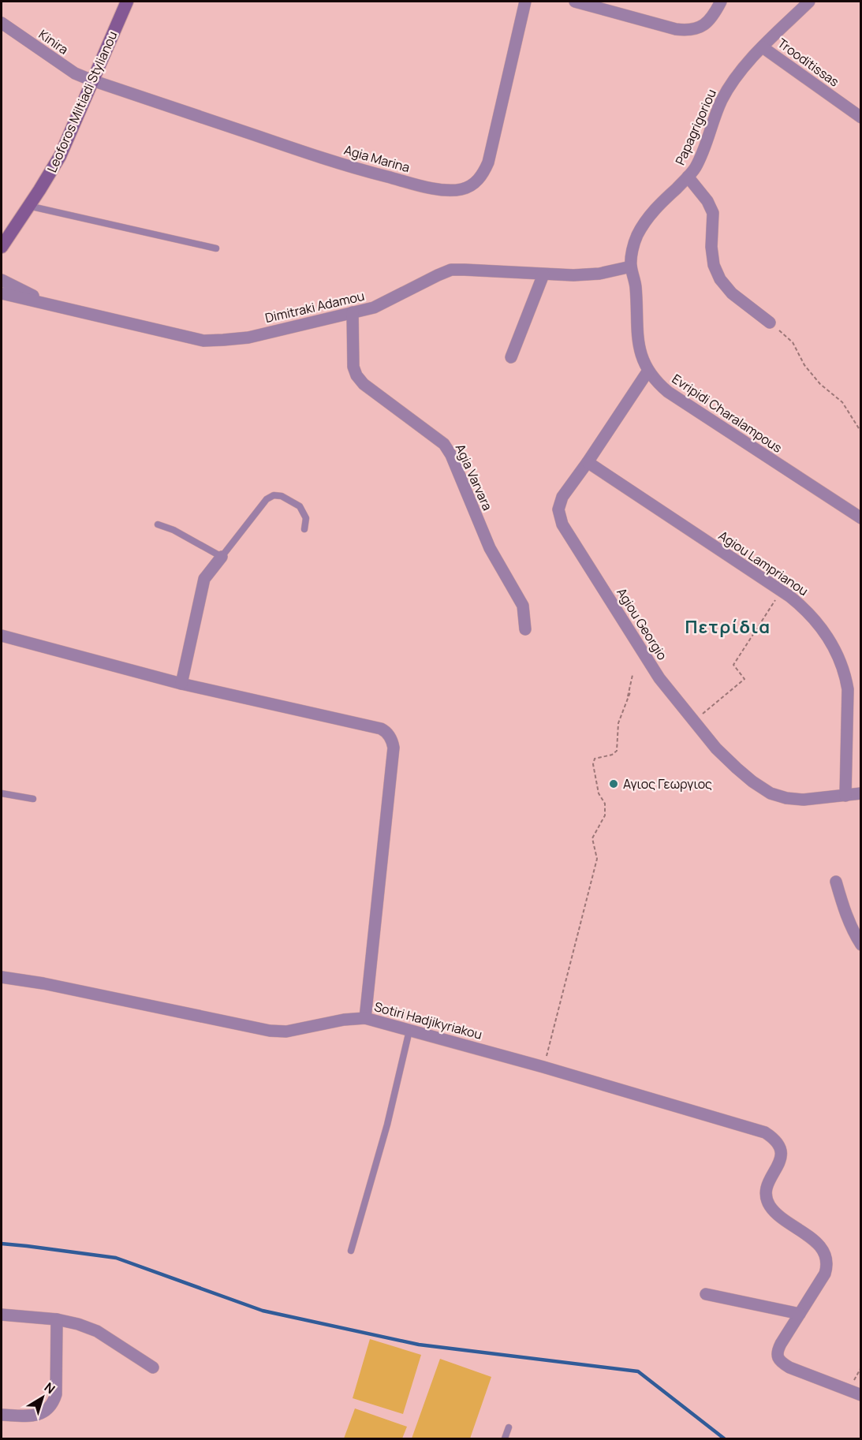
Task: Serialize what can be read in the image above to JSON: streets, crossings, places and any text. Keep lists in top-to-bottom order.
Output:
{
  "streets": {
    "main road": ["Leoforos Miltiadi Stylianou"],
    "street": [
      "Kinira",
      "Trooditissas",
      "Papagrigoriou",
      "Agia Marina",
      "Dimitraki Adamou",
      "Evripidi Charalampous",
      "Agia Varvara",
      "Agiou Lamprianou",
      "Agiou Georgio",
      "Sotiri Hadjikyriakou"
    ]
  },
  "crossings": [
    ["Kinira", "Leoforos Miltiadi Stylianou"],
    ["Kinira", "Agia Marina"],
    ["Trooditissas", "Papagrigoriou"],
    ["Leoforos Miltiadi Stylianou", "Agia Marina"],
    ["Papagrigoriou", "Dimitraki Adamou"],
    ["Papagrigoriou", "Evripidi Charalampous"],
    ["Dimitraki Adamou", "Evripidi Charalampous"],
    ["Dimitraki Adamou", "Agia Varvara"],
    ["Evripidi Charalampous", "Agiou Georgio"],
    ["Agiou Lamprianou", "Agiou Georgio"]
  ],
  "districts": ["Πετρίδια"],
  "places": ["Αγιος Γεωργιος"],
  "north": "top right"
}
